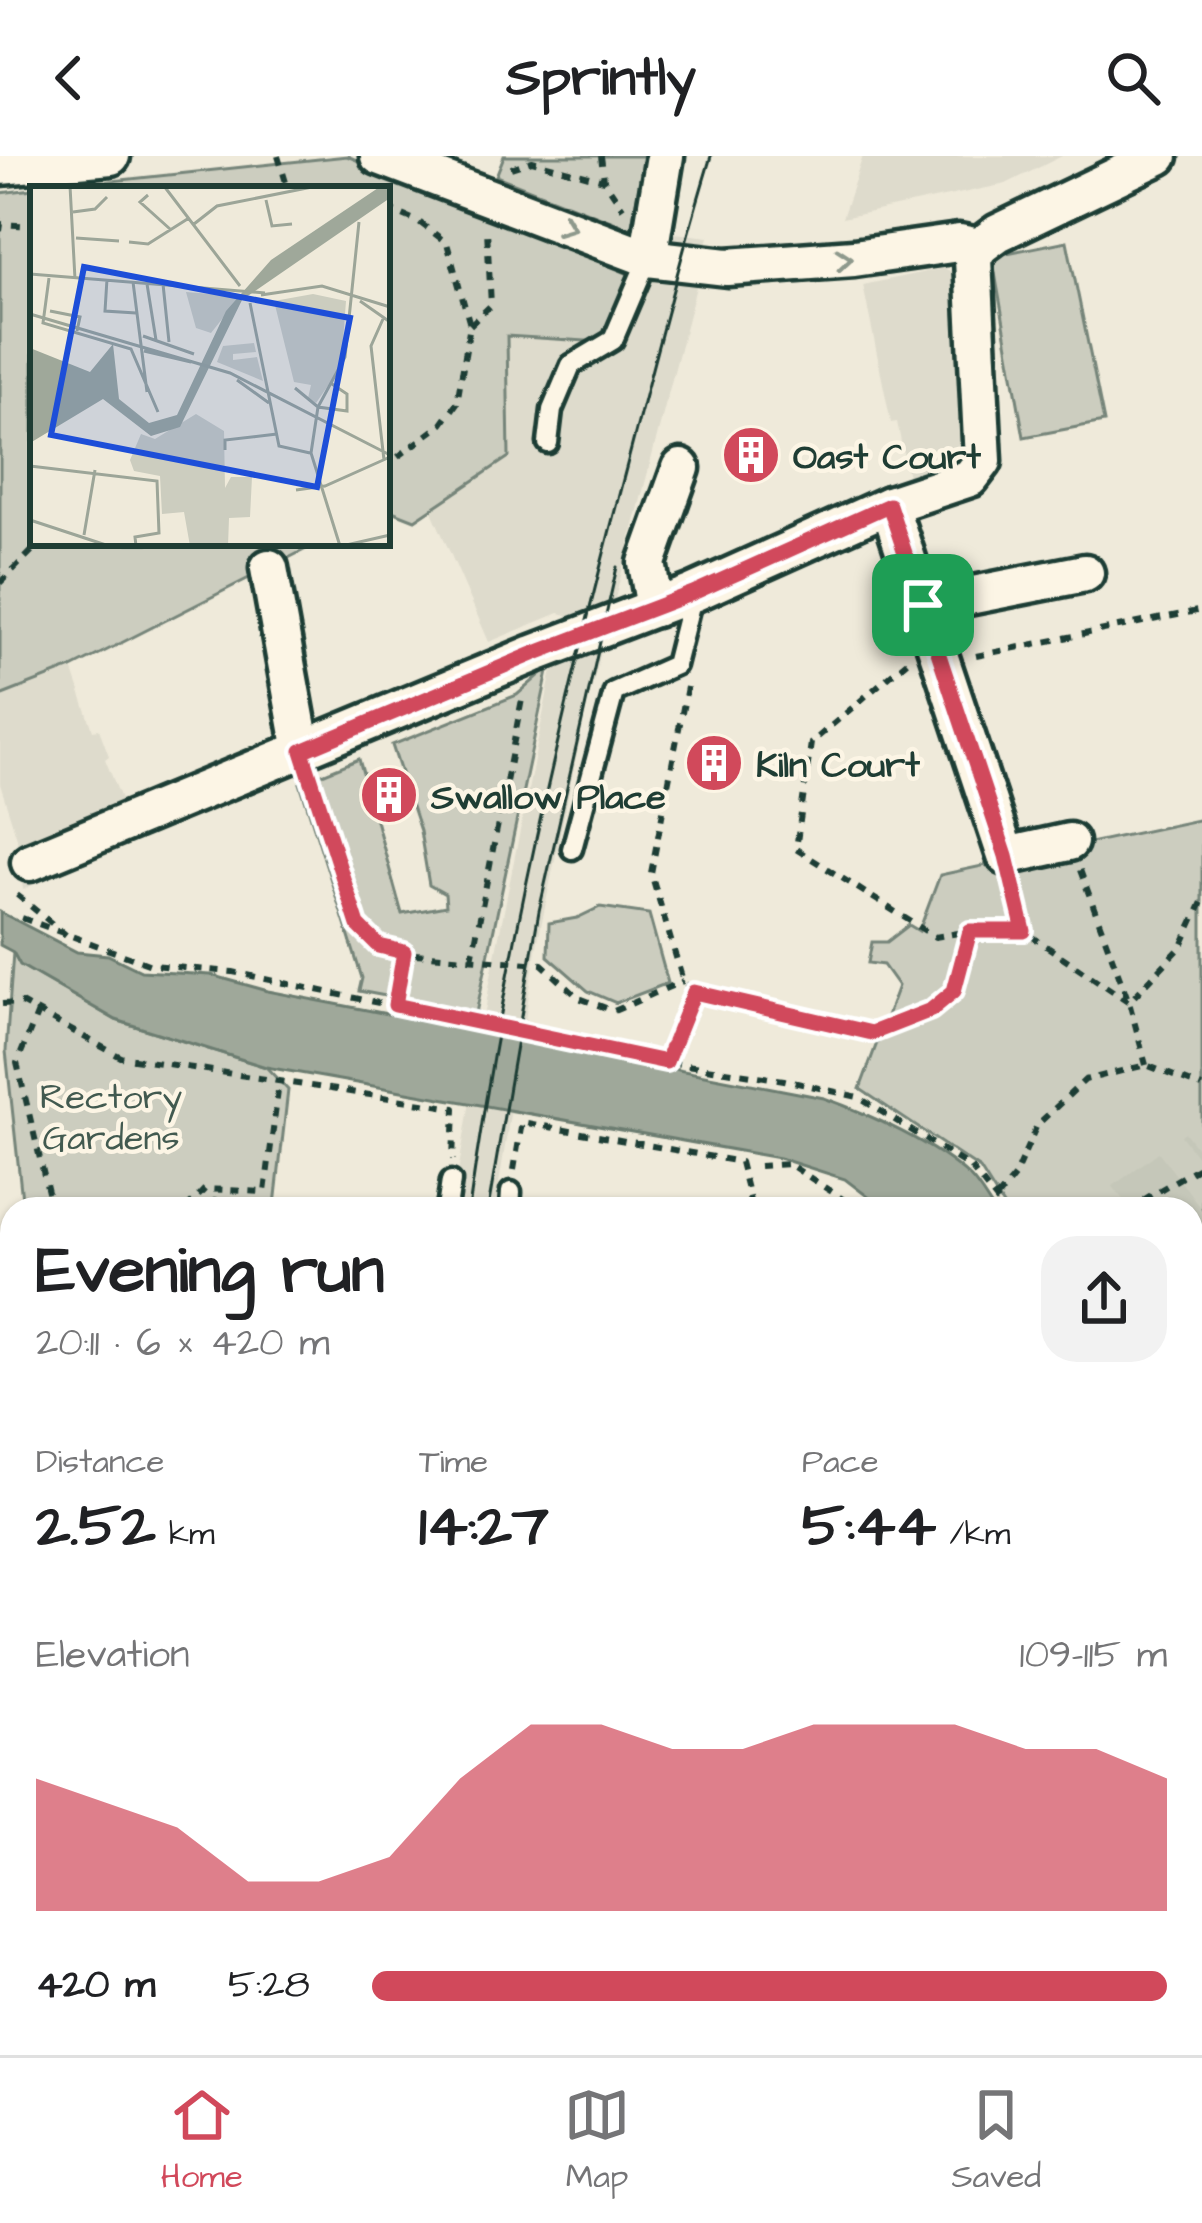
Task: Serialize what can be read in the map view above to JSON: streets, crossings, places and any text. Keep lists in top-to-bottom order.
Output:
{
  "parks": ["Rectory Gardens"],
  "places": {
    "building": ["Oast Court", "Kiln Court", "Swallow Place"]
  },
  "page": {
    "header": "Sprintly",
    "heading": ["Evening run", "20:11 · 6 × 420 m"],
    "stats": [
      ["Distance", "2.52 km"],
      ["Time", "14:27"],
      ["Pace", "5:44 /km"]
    ],
    "chart": ["Elevation", "109–115 m"],
    "list": [
      {
        "name": "420 m",
        "note": "5:28"
      }
    ],
    "tabs": ["Home", "Map", "Saved"]
  }
}
